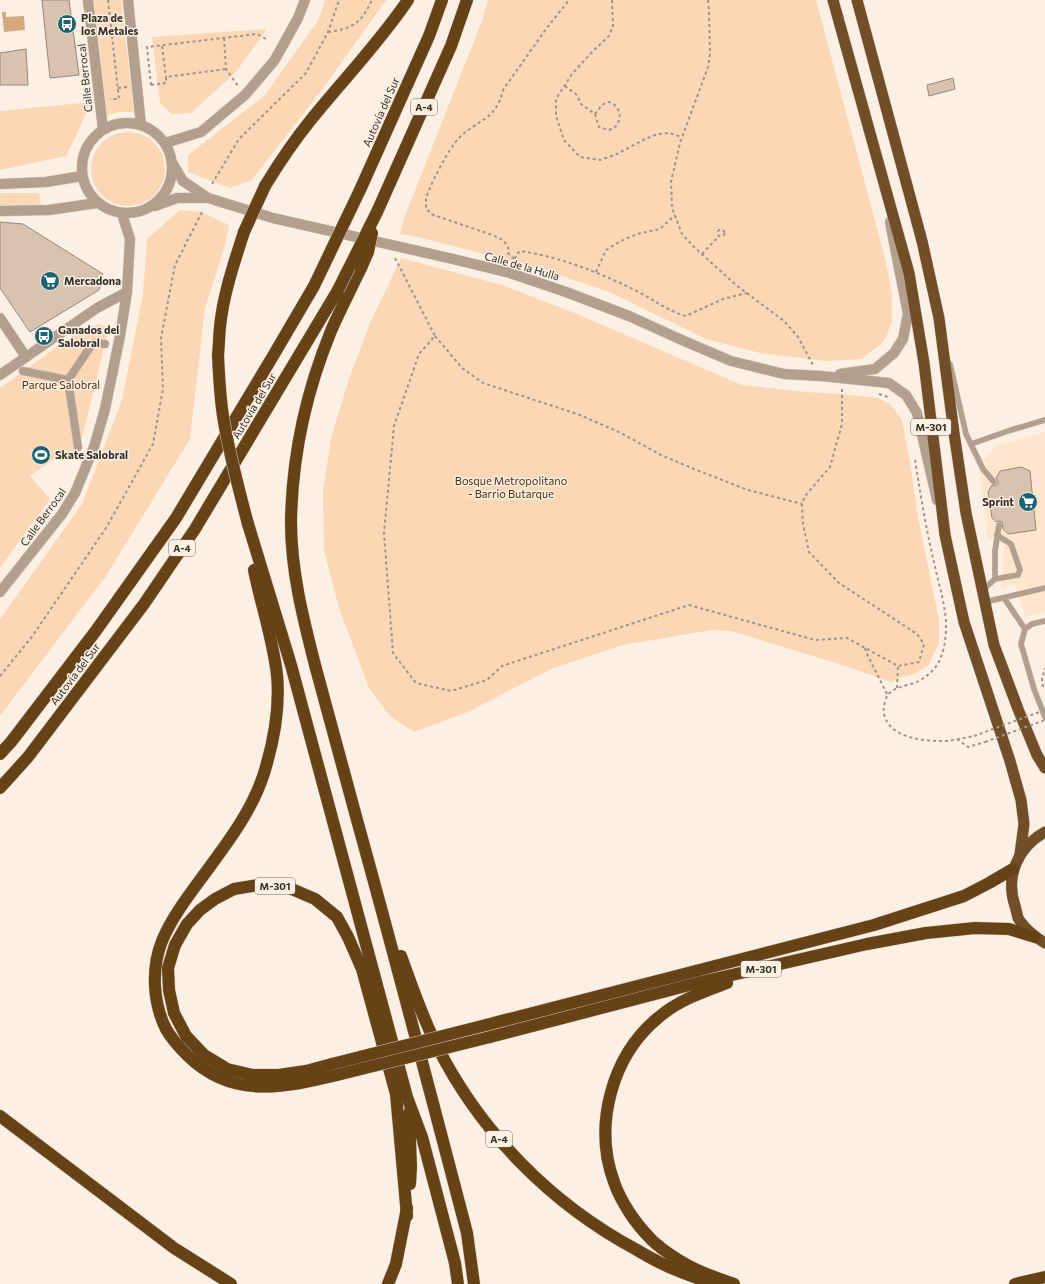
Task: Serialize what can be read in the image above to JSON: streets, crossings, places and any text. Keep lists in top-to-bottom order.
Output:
{
  "streets": {
    "highway": ["A-4", "Autovía del Sur", "M-301"],
    "street": ["Calle Berrocal", "Calle de la Hulla"]
  },
  "parks": ["Parque Salobral", "Bosque Metropolitano - Barrio Butarque"],
  "places": {
    "bus stop": ["Plaza de los Metales", "Ganados del Salobral"],
    "supermarket": ["Mercadona", "Sprint"],
    "sports": ["Skate Salobral"]
  }
}
